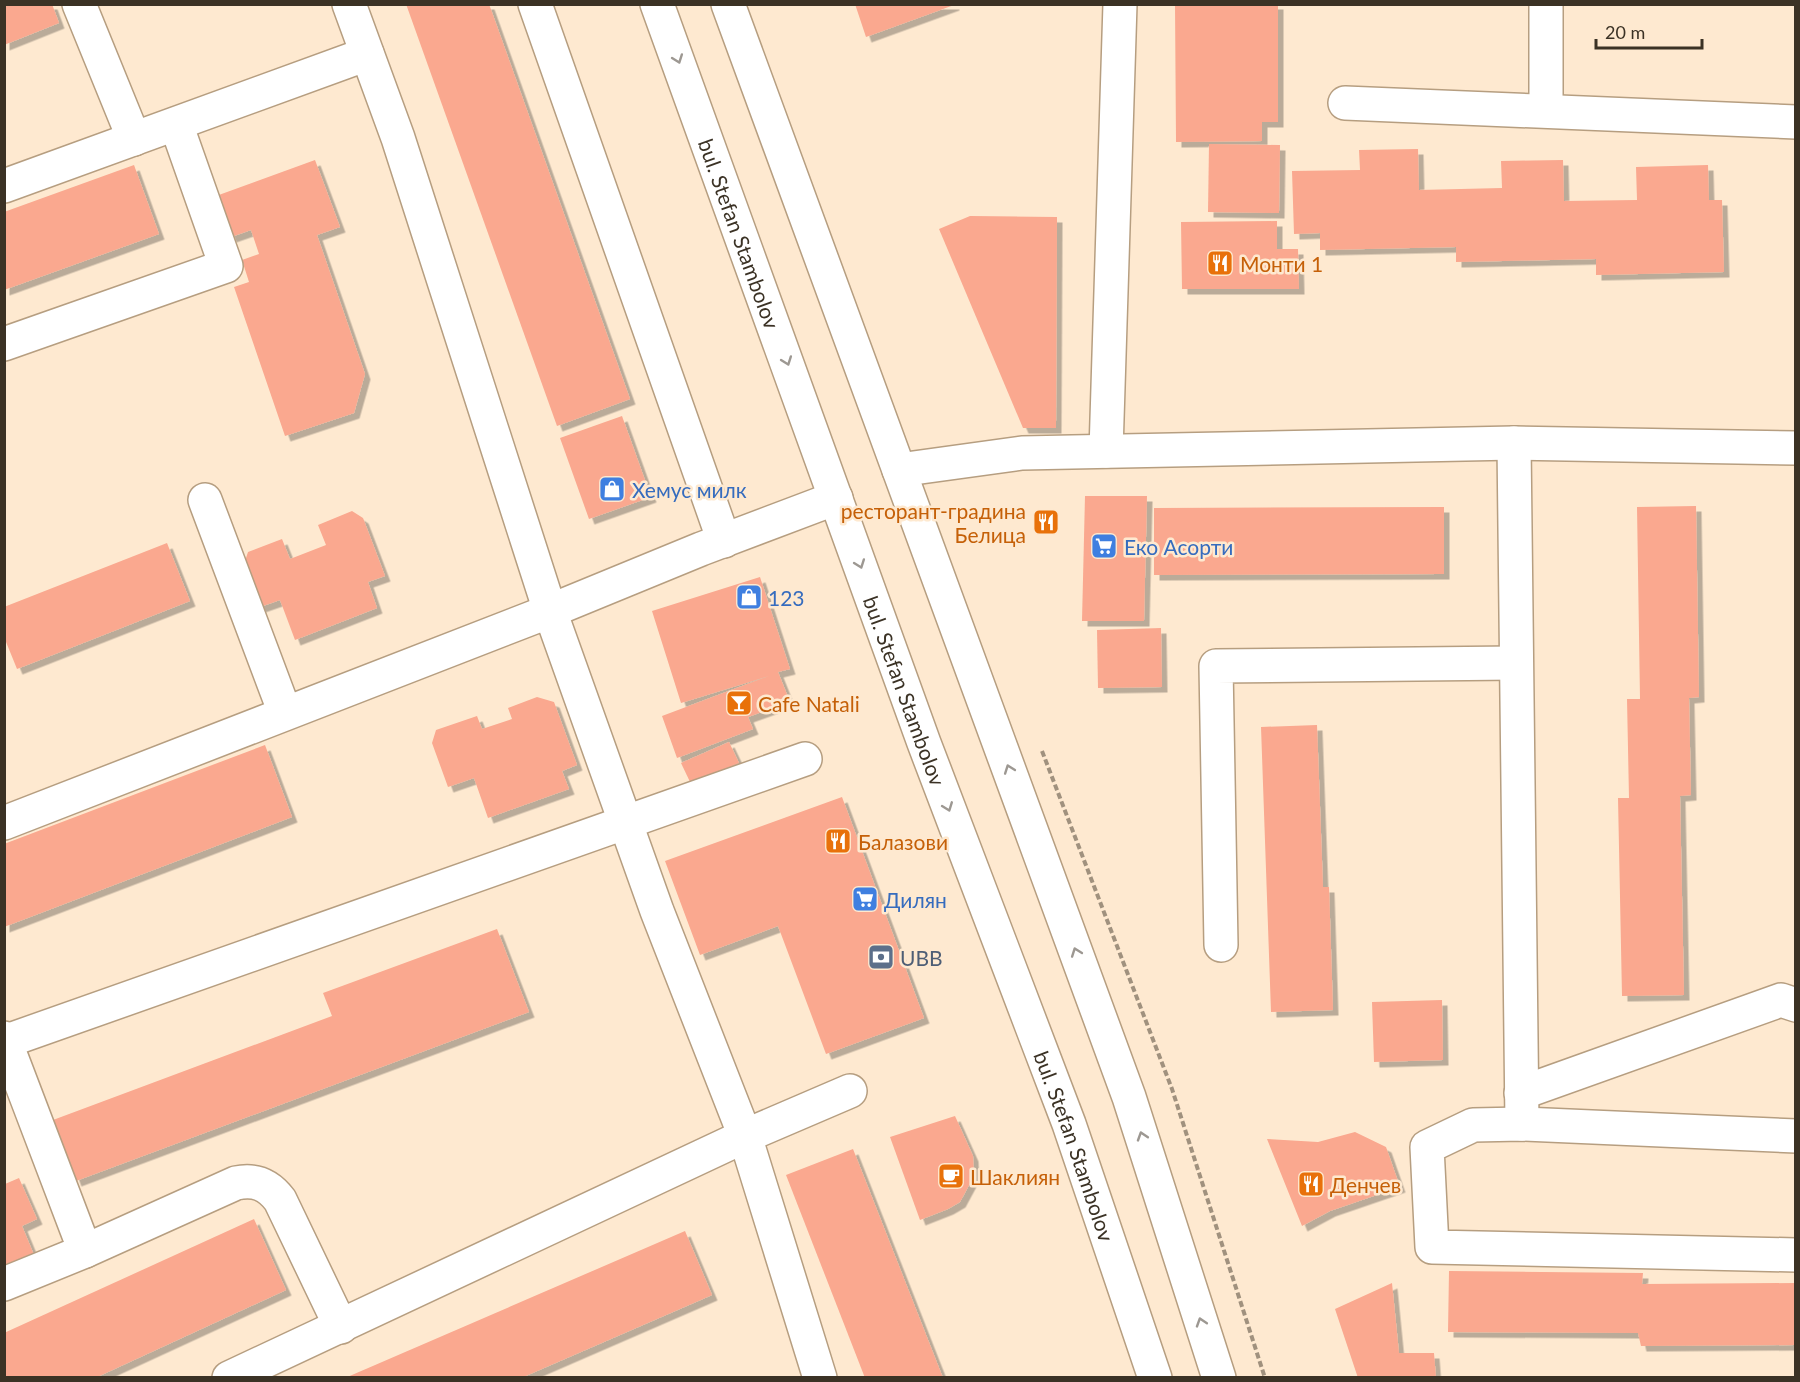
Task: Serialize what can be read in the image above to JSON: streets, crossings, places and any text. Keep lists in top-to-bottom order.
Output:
{
  "streets": {
    "street": ["bul. Stefan Stambolov"]
  },
  "places": {
    "restaurant": [
      "Монти 1",
      "ресторант-градина Белица",
      "Балазови",
      "Денчев"
    ],
    "shop": ["Хемус милк", "123"],
    "supermarket": ["Еко Асорти", "Дилян"],
    "bar": ["Cafe Natali"],
    "bank": ["UBB"],
    "cafe": ["Шаклиян"]
  },
  "scale_bar": "20 m"
}
